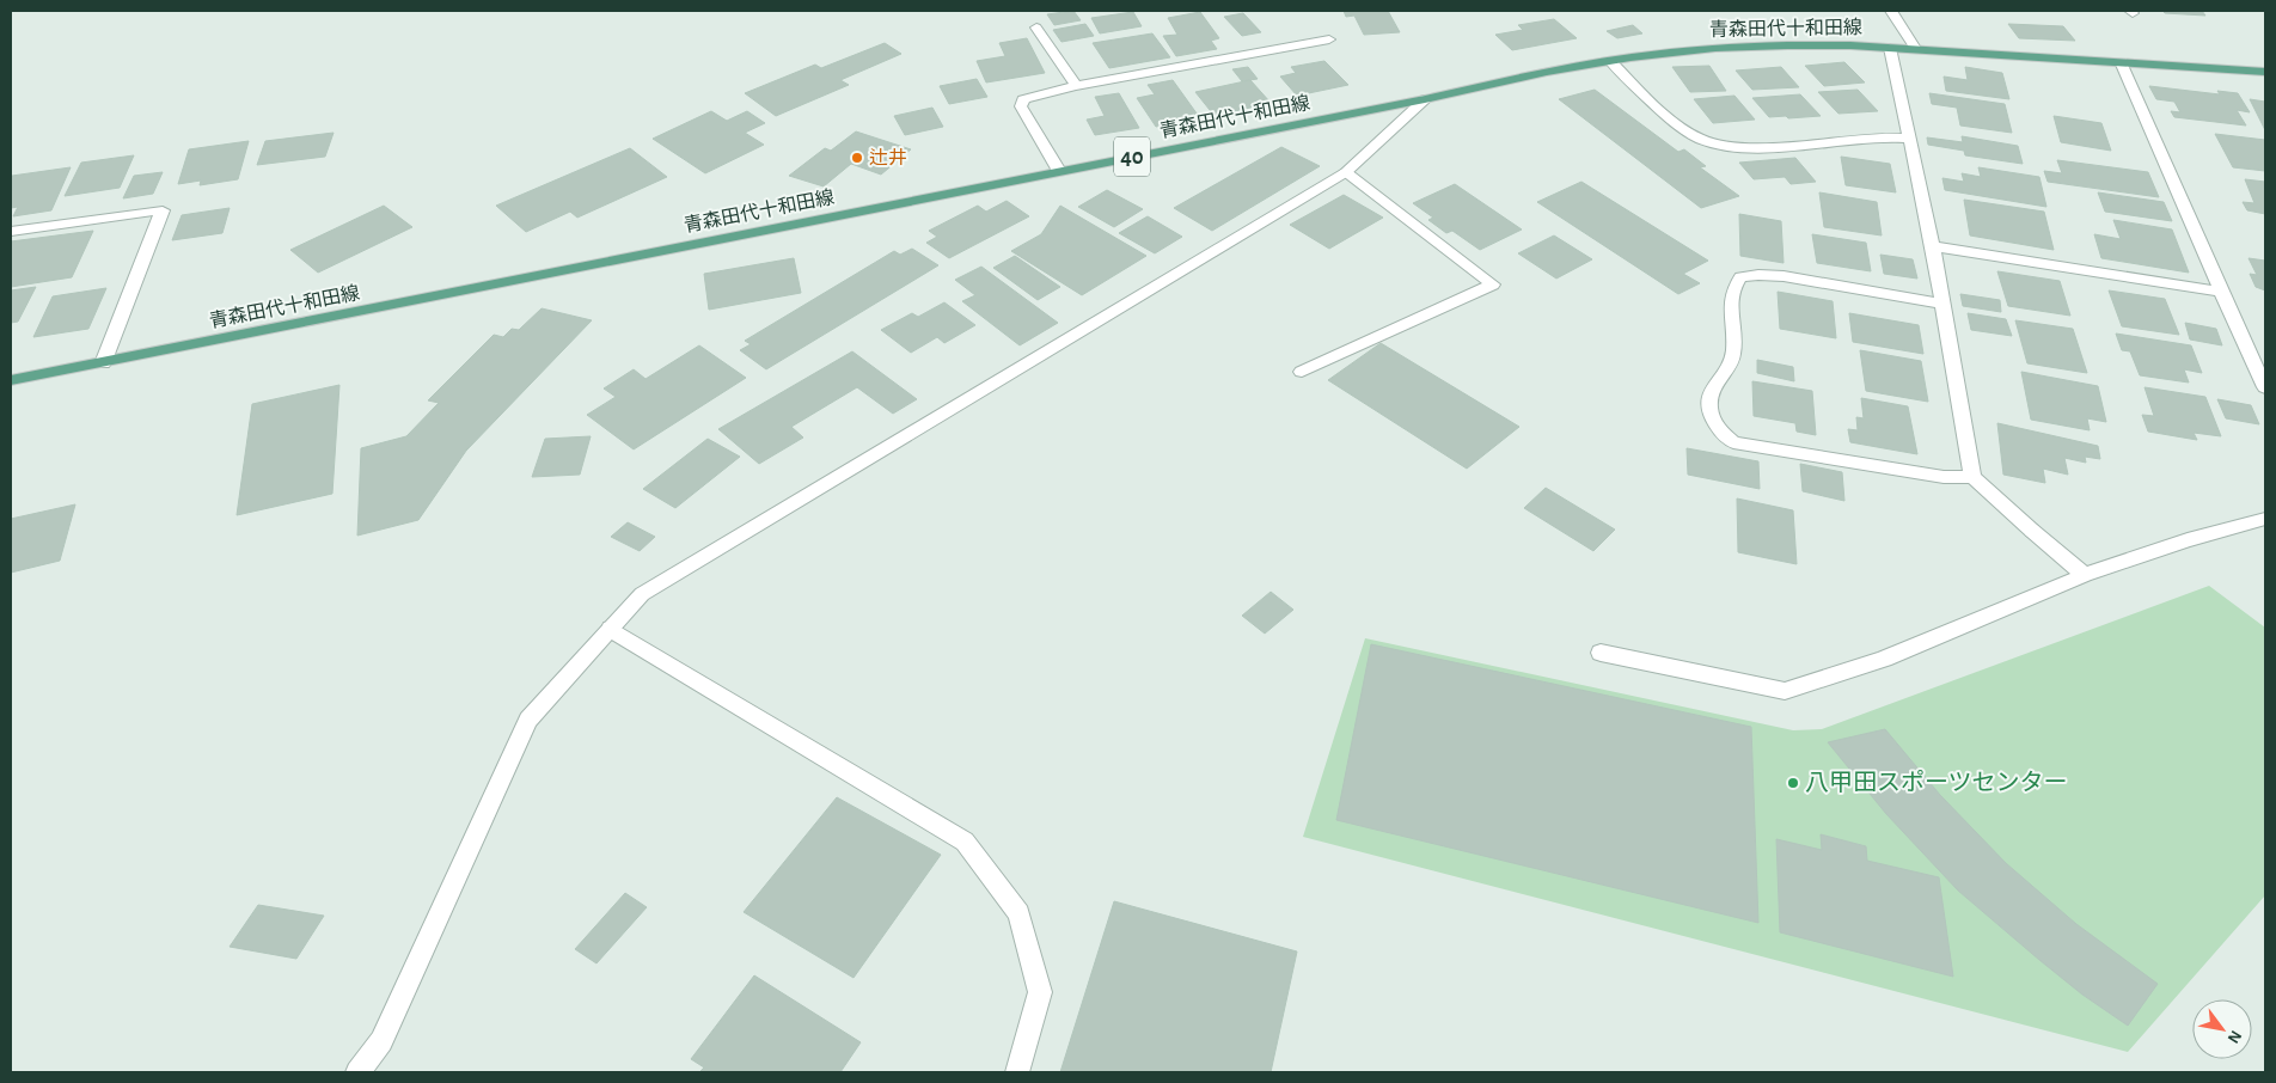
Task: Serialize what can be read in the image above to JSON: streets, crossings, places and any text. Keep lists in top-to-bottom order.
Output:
{
  "streets": {
    "main road": ["青森田代十和田線", "40"]
  },
  "places": ["辻井", "八甲田スポーツセンター"],
  "north": "bottom right"
}
